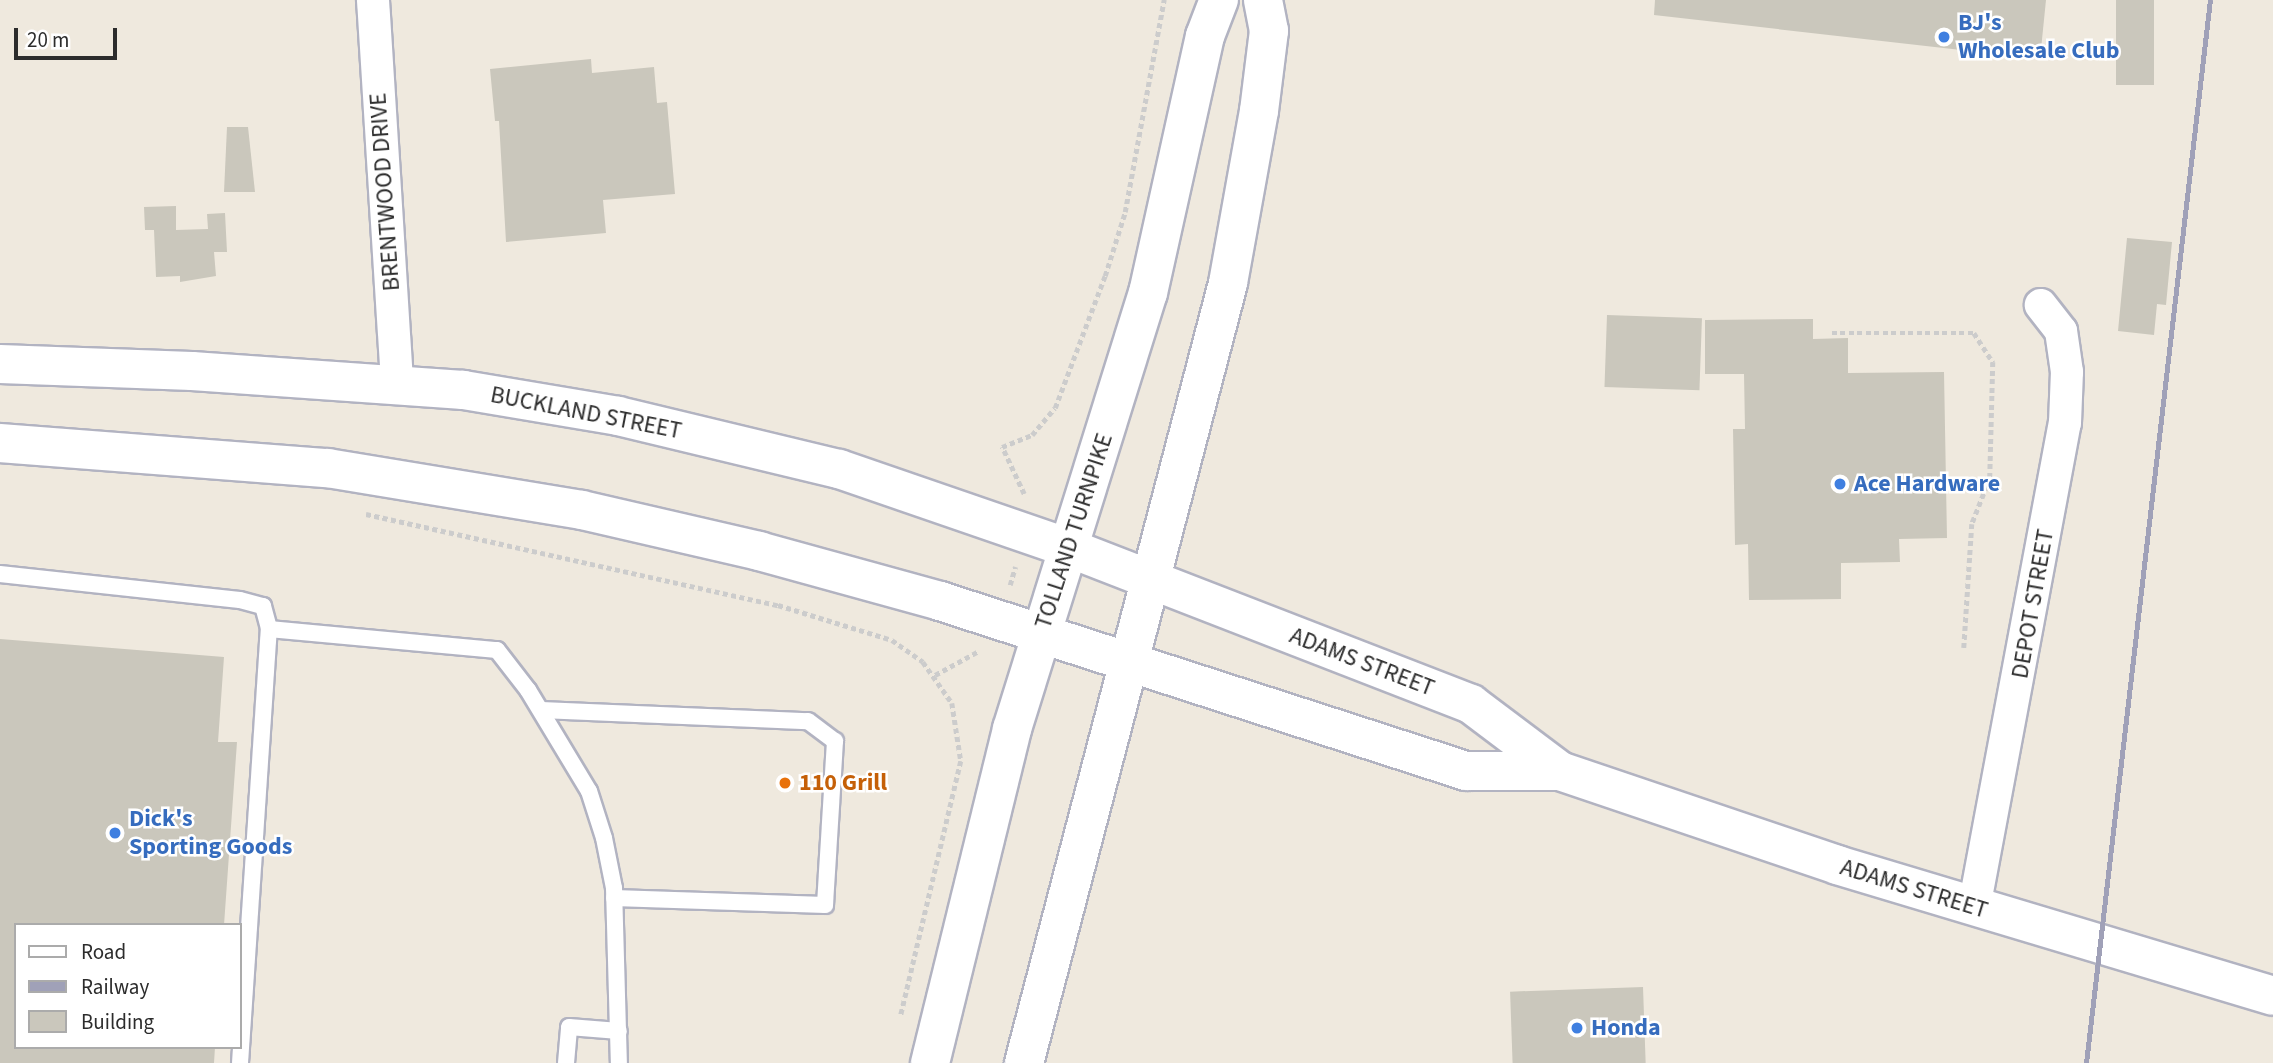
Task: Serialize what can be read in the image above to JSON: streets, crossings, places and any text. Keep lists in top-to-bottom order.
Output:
{
  "streets": {
    "main road": ["BUCKLAND STREET", "TOLLAND TURNPIKE", "ADAMS STREET"],
    "street": ["BRENTWOOD DRIVE", "DEPOT STREET"]
  },
  "crossings": [
    ["BRENTWOOD DRIVE", "BUCKLAND STREET"],
    ["BUCKLAND STREET", "TOLLAND TURNPIKE"],
    ["BUCKLAND STREET", "ADAMS STREET"],
    ["DEPOT STREET", "ADAMS STREET"]
  ],
  "places": [
    "BJ's Wholesale Club",
    "Ace Hardware",
    "110 Grill",
    "Dick's Sporting Goods",
    "Honda"
  ],
  "legend": ["Road", "Railway", "Building"],
  "scale_bar": "20 m"
}
